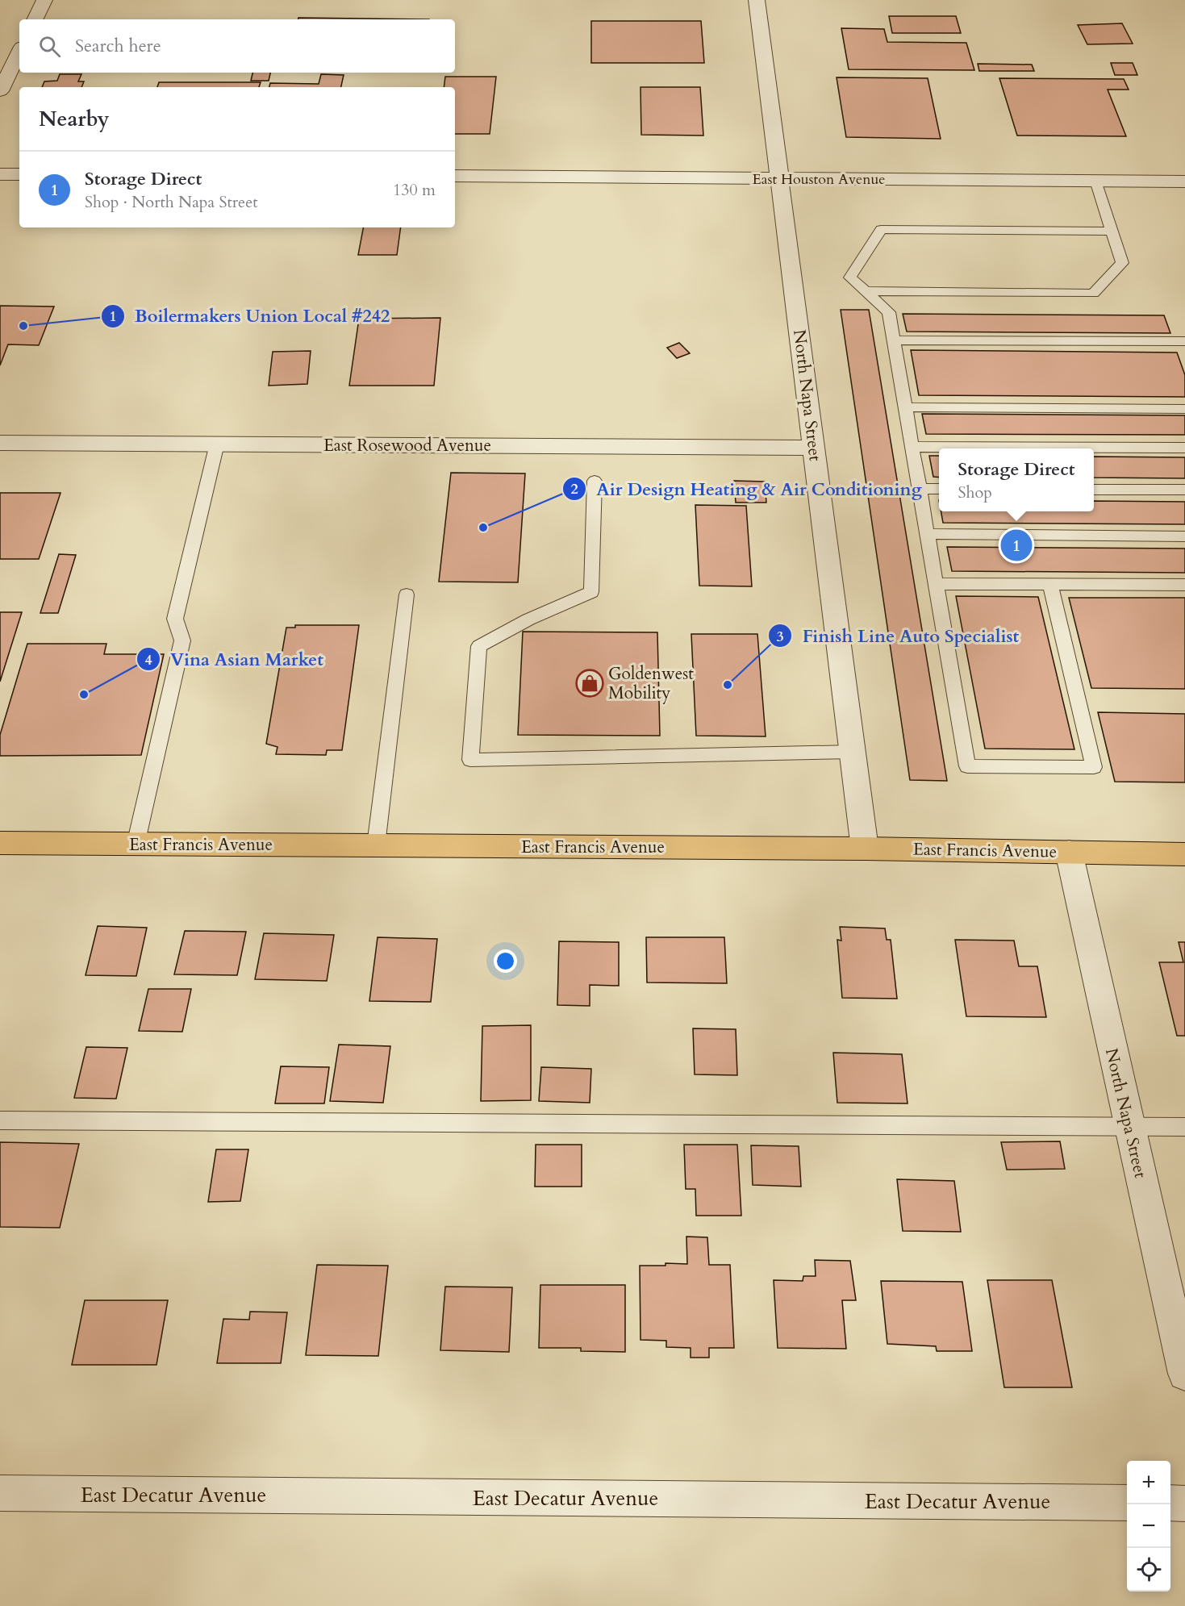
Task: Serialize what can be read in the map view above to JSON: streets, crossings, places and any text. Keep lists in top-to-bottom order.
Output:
{
  "streets": {
    "main road": ["East Francis Avenue"],
    "street": [
      "East Houston Avenue",
      "North Napa Street",
      "East Rosewood Avenue",
      "East Decatur Avenue"
    ]
  },
  "crossings": [
    ["East Houston Avenue", "North Napa Street"],
    ["North Napa Street", "East Rosewood Avenue"],
    ["North Napa Street", "East Francis Avenue"]
  ],
  "places": {
    "other": [
      "Boilermakers Union Local #242",
      "Air Design Heating & Air Conditioning",
      "Finish Line Auto Specialist",
      "Vina Asian Market"
    ],
    "shop": ["Goldenwest Mobility"]
  },
  "page": {
    "search": "Search here",
    "heading": "Nearby",
    "list": [
      {
        "mark": "1",
        "name": "Storage Direct",
        "note": "Shop · North Napa Street",
        "value": "130 m"
      }
    ],
    "popup": ["Storage Direct", "Shop"],
    "pins": "1",
    "map_buttons": ["+", "−"]
  }
}
